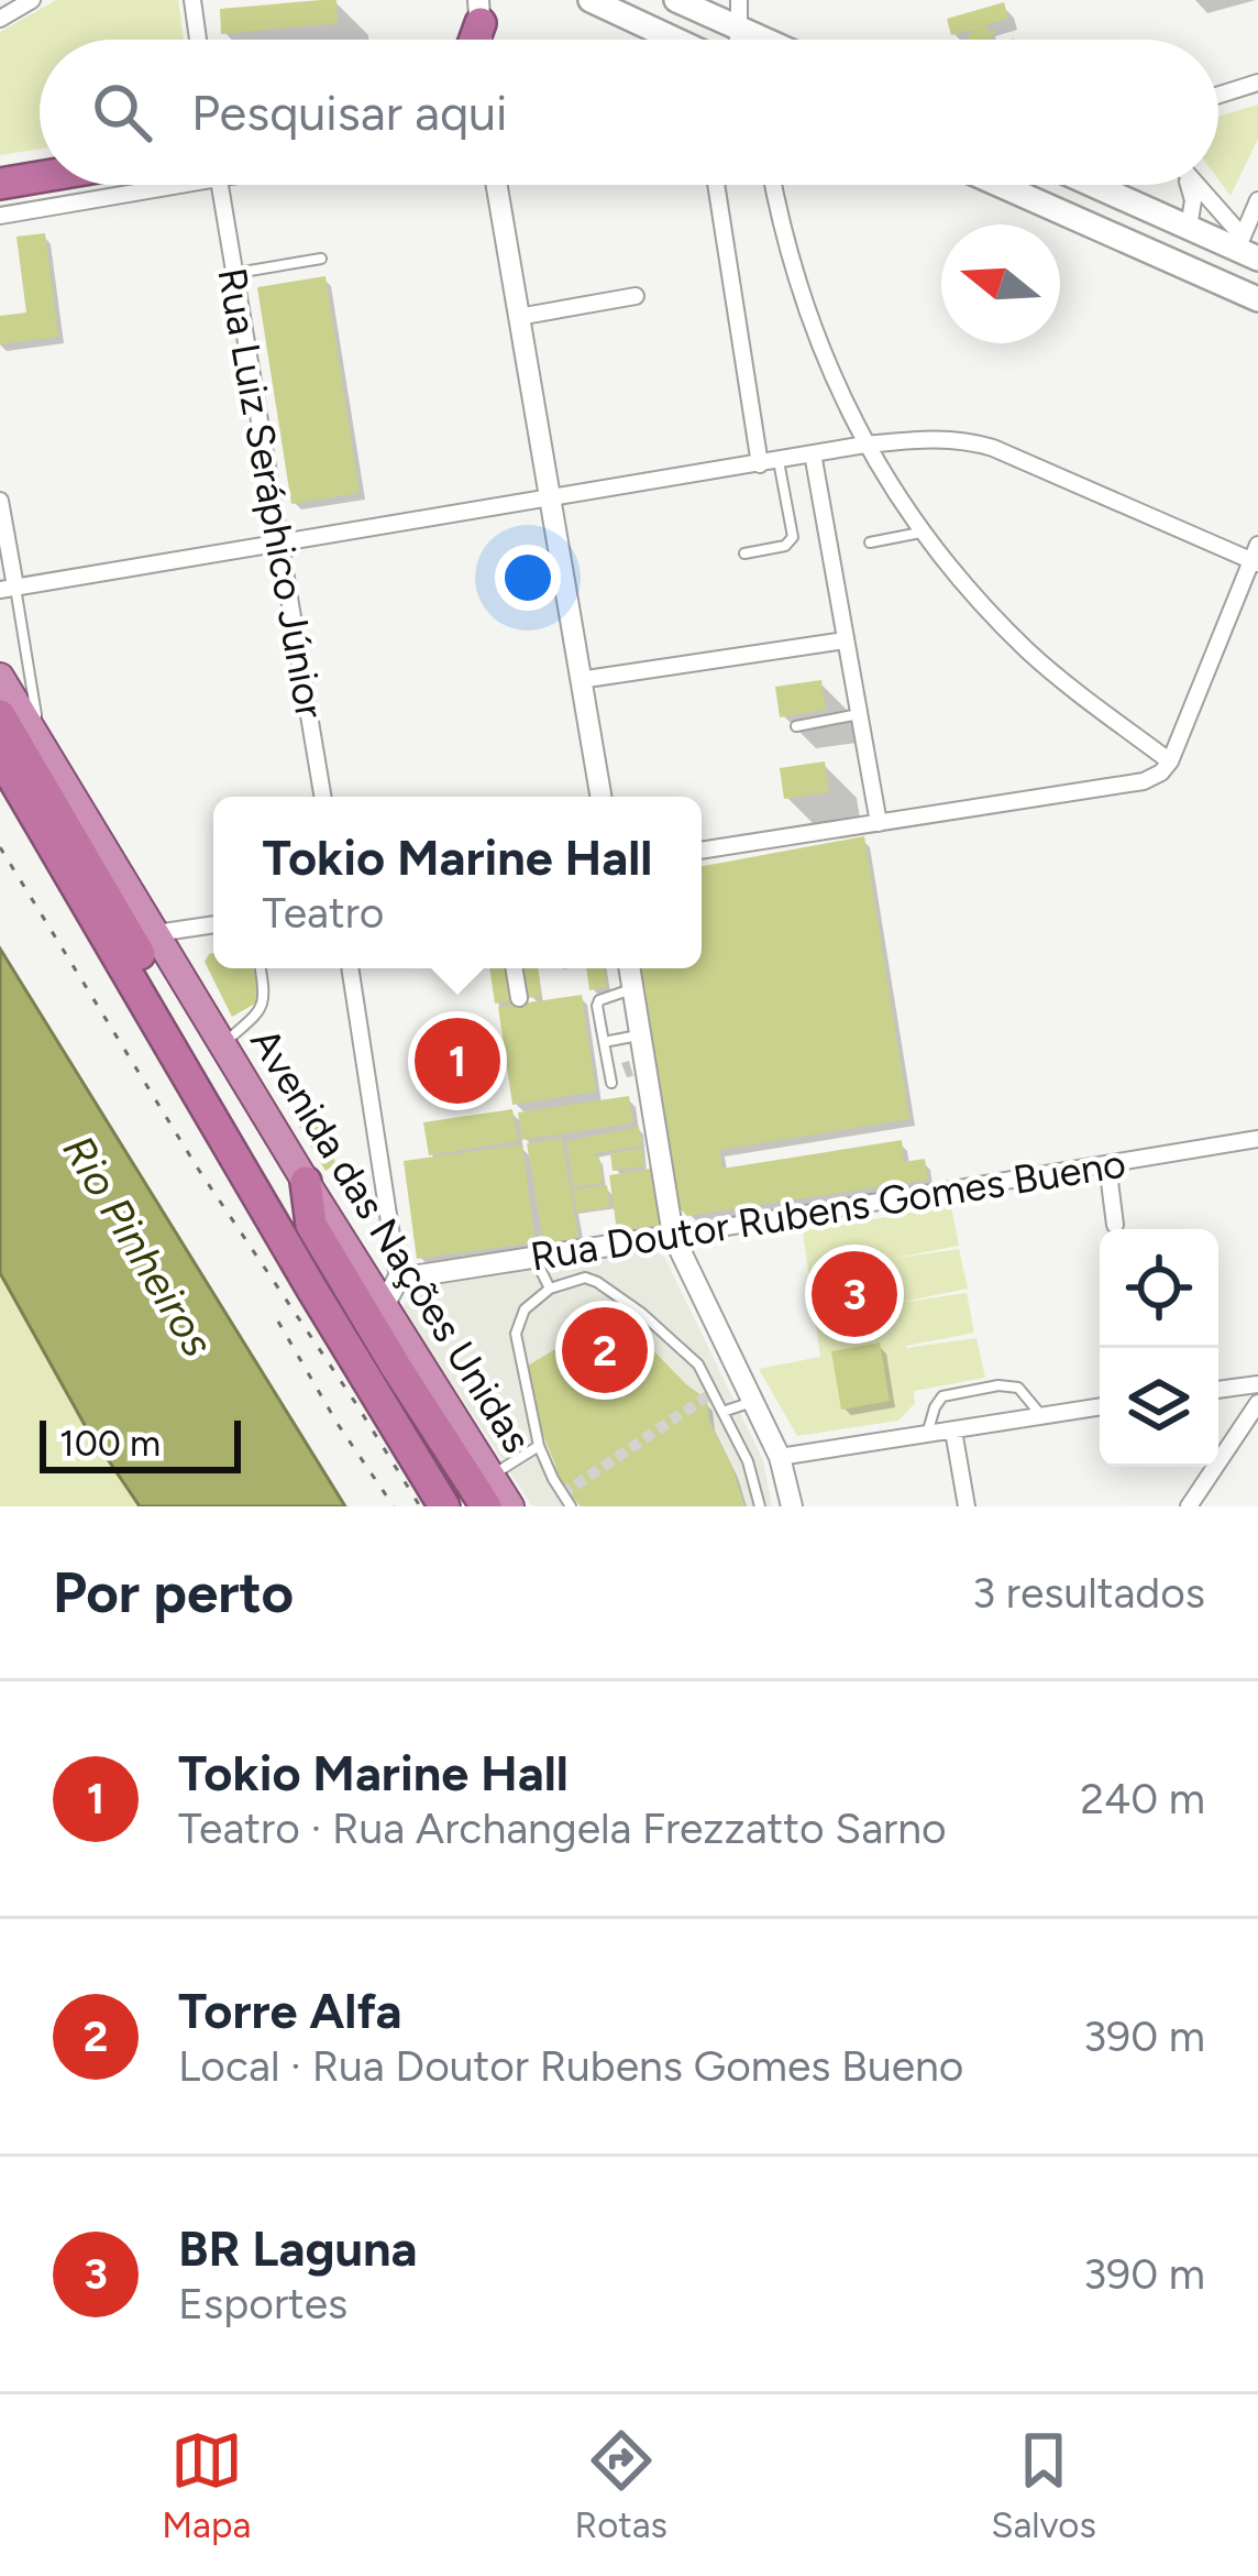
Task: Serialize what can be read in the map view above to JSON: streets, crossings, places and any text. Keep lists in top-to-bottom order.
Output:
{
  "streets": {
    "highway": ["Avenida das Nações Unidas"],
    "street": ["Rua Luiz Seráphico Júnior", "Rua Doutor Rubens Gomes Bueno"]
  },
  "water": ["Rio Pinheiros"],
  "scale_bar": "100 m",
  "north": "left",
  "page": {
    "search": "Pesquisar aqui",
    "popup": ["Tokio Marine Hall", "Teatro"],
    "pins": ["1", "3", "2"],
    "scale": "100 m",
    "heading": ["Por perto", "3 resultados"],
    "list": [
      {
        "mark": "1",
        "name": "Tokio Marine Hall",
        "note": "Teatro · Rua Archangela Frezzatto Sarno",
        "value": "240 m"
      },
      {
        "mark": "2",
        "name": "Torre Alfa",
        "note": "Local · Rua Doutor Rubens Gomes Bueno",
        "value": "390 m"
      },
      {
        "mark": "3",
        "name": "BR Laguna",
        "note": "Esportes",
        "value": "390 m"
      }
    ],
    "nav": ["Mapa", "Rotas", "Salvos"]
  }
}
